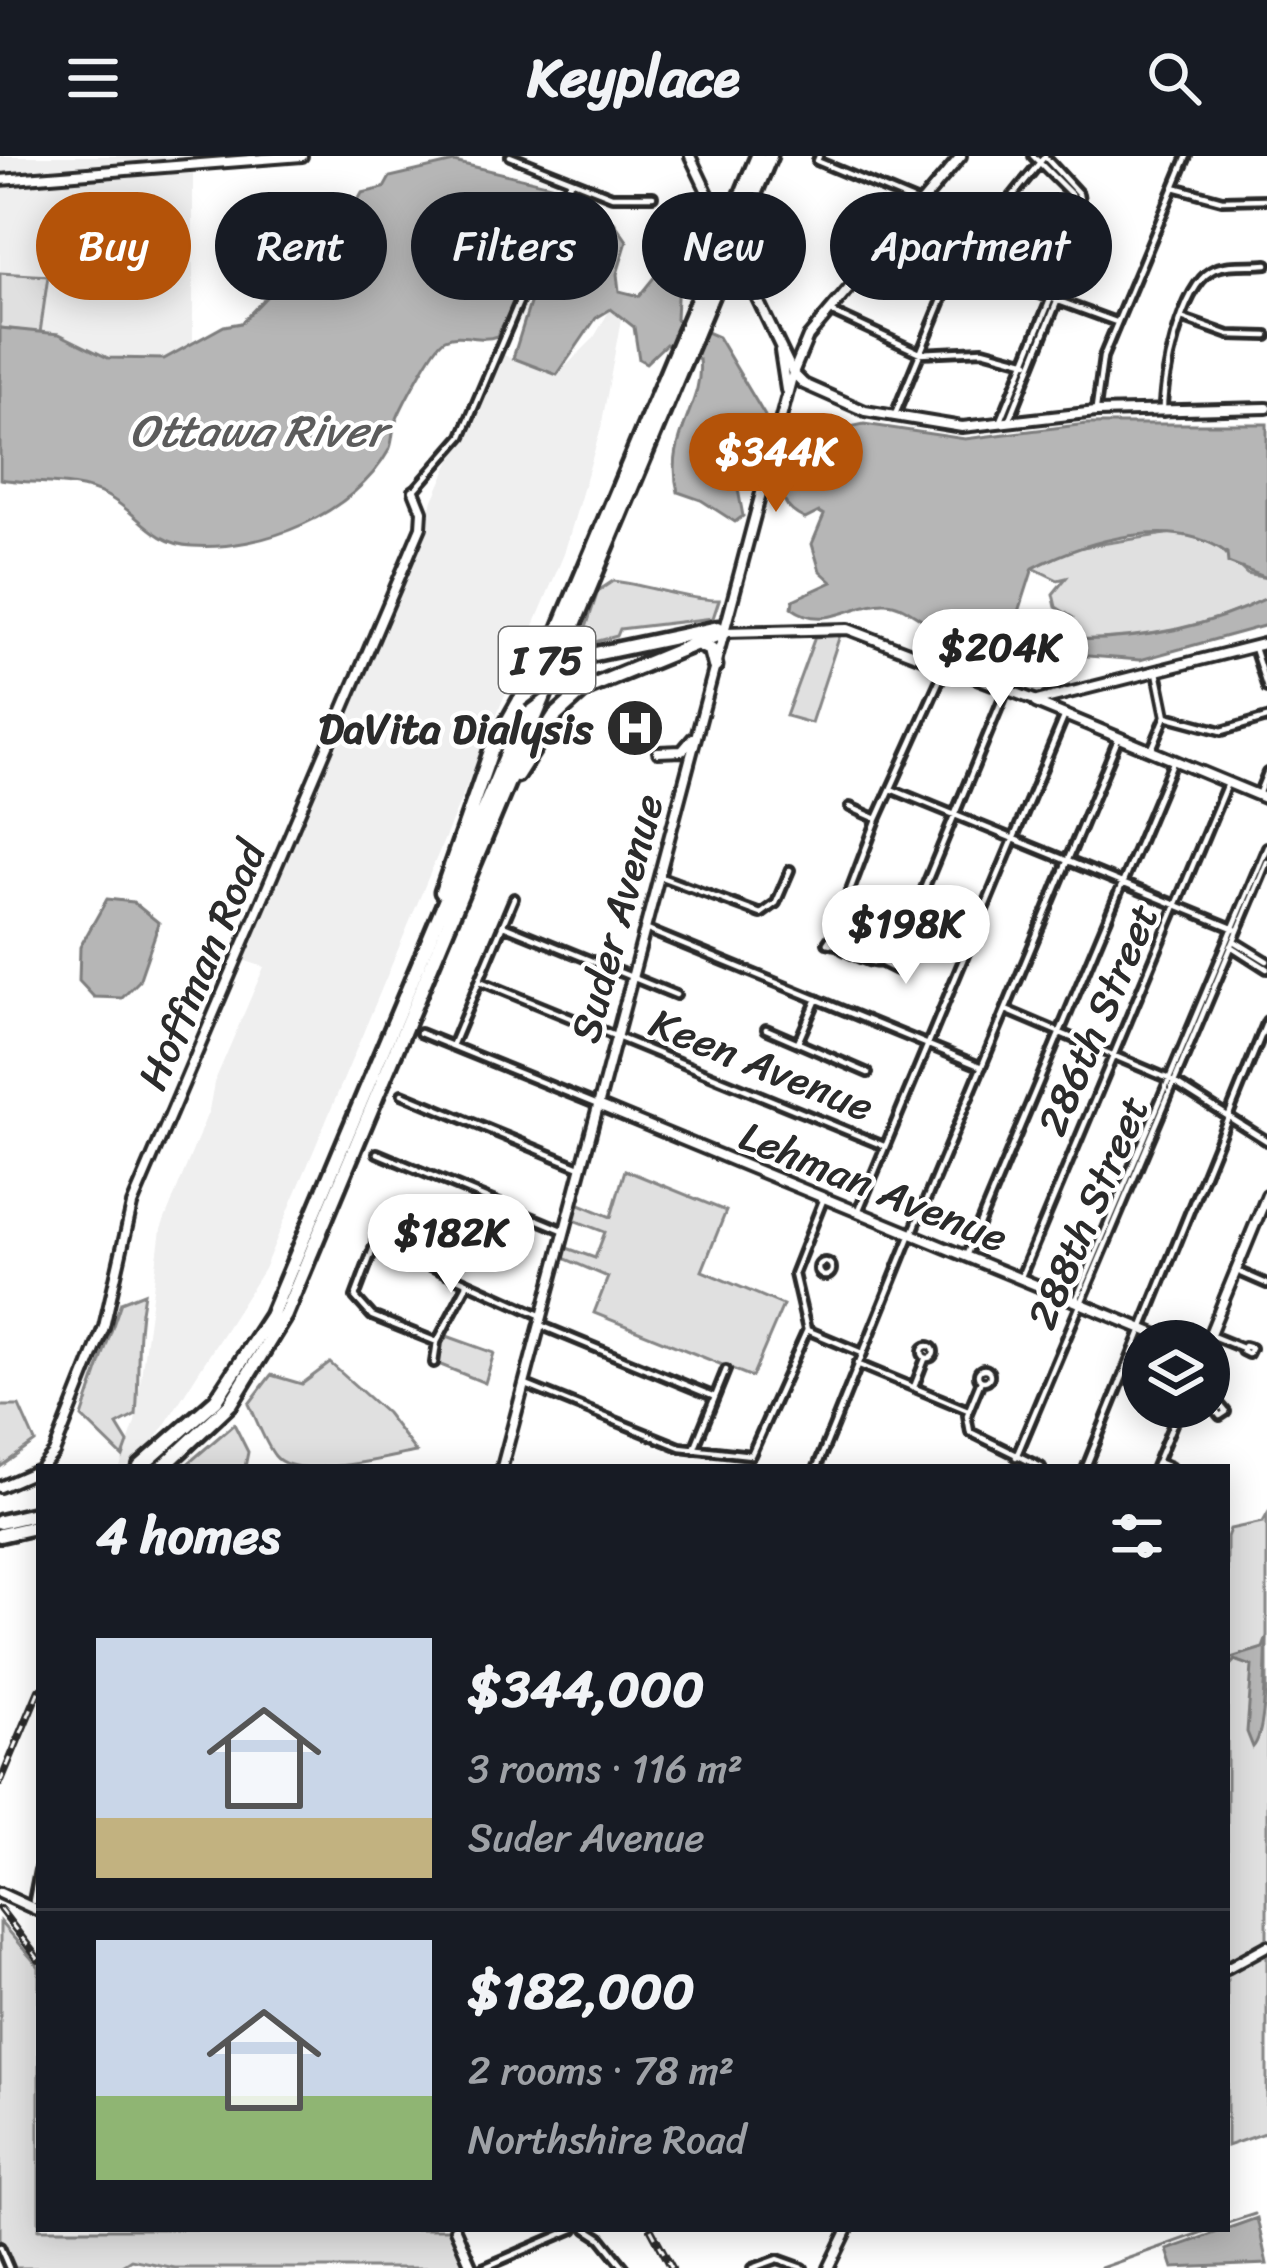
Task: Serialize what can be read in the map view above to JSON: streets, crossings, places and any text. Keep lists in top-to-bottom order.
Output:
{
  "streets": {
    "highway": ["I 75"],
    "street": [
      "Suder Avenue",
      "Hoffman Road",
      "286th Street",
      "Keen Avenue",
      "Lehman Avenue",
      "288th Street"
    ]
  },
  "crossings": [
    ["Suder Avenue", "Keen Avenue"],
    ["Suder Avenue", "Lehman Avenue"],
    ["286th Street", "Lehman Avenue"],
    ["Lehman Avenue", "288th Street"]
  ],
  "water": ["Ottawa River"],
  "places": {
    "hospital": ["DaVita Dialysis"]
  },
  "page": {
    "header": "Keyplace",
    "chip": [
      "Buy",
      "Rent",
      "Filters",
      "New",
      "Apartment"
    ],
    "price": [
      "$344K",
      "$204K",
      "$198K",
      "$182K"
    ],
    "heading": "4 homes",
    "list": [
      {
        "name": "$344,000",
        "note": "3 rooms · 116 m² · Suder Avenue"
      },
      {
        "name": "$182,000",
        "note": "2 rooms · 78 m² · Northshire Road"
      }
    ]
  }
}
